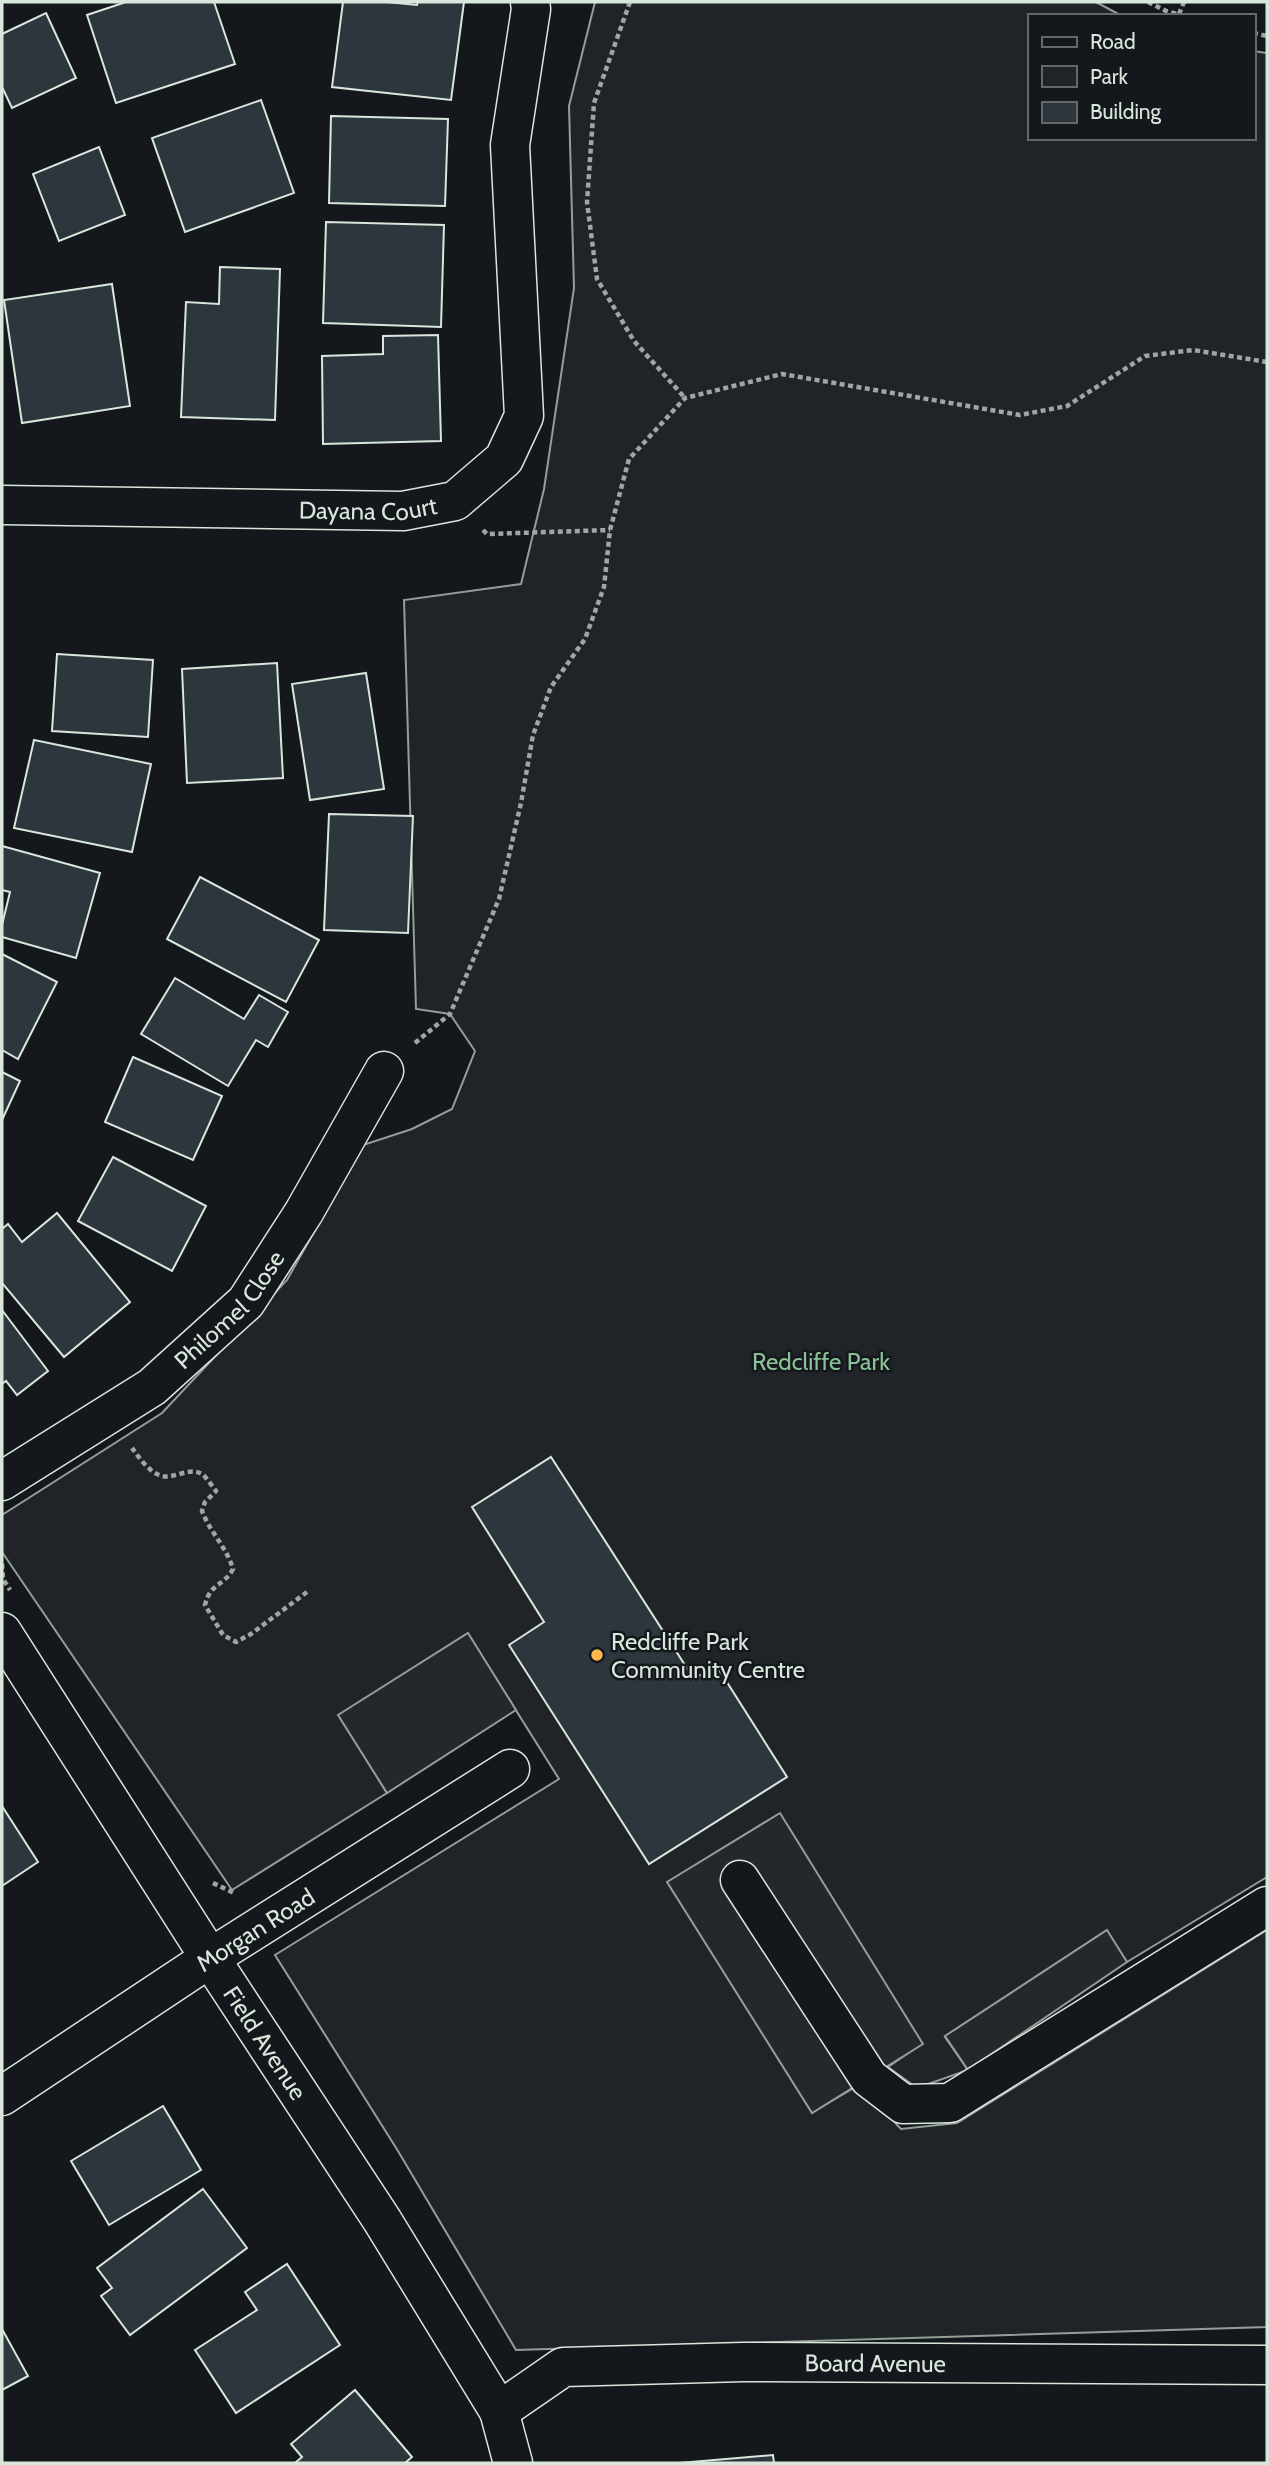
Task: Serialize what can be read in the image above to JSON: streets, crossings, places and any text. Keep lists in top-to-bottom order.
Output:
{
  "streets": {
    "street": [
      "Dayana Court",
      "Philomel Close",
      "Morgan Road",
      "Field Avenue",
      "Board Avenue"
    ]
  },
  "crossings": [
    ["Morgan Road", "Field Avenue"],
    ["Field Avenue", "Board Avenue"]
  ],
  "parks": ["Redcliffe Park"],
  "places": ["Redcliffe Park Community Centre"],
  "legend": ["Road", "Park", "Building"]
}
